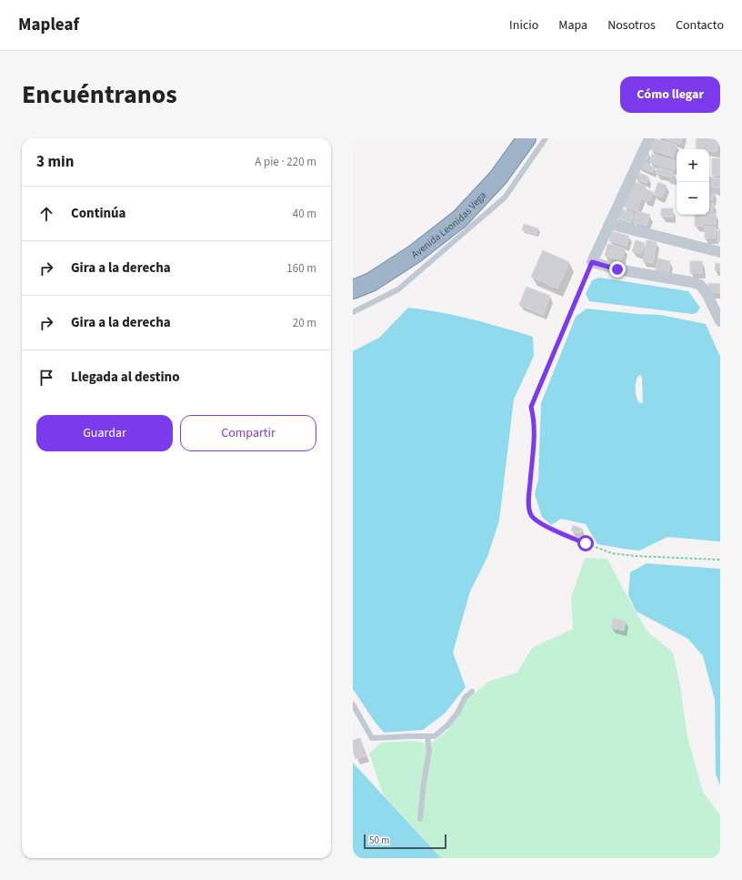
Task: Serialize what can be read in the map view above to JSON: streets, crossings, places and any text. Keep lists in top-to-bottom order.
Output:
{
  "streets": {
    "highway": ["Avenida Leonidas Vega"]
  },
  "scale_bar": "50 m",
  "page": {
    "header": "Mapleaf",
    "nav": [
      "Inicio",
      "Mapa",
      "Nosotros",
      "Contacto"
    ],
    "title": "Encuéntranos",
    "buttons": [
      "Cómo llegar",
      ["Guardar", "Compartir"]
    ],
    "heading": ["3 min", "A pie · 220 m"],
    "map_buttons": ["+", "−"],
    "list": [
      ["Continúa", "40 m"],
      ["Gira a la derecha", "160 m"],
      ["Gira a la derecha", "20 m"],
      "Llegada al destino"
    ],
    "scale": "50 m"
  }
}
